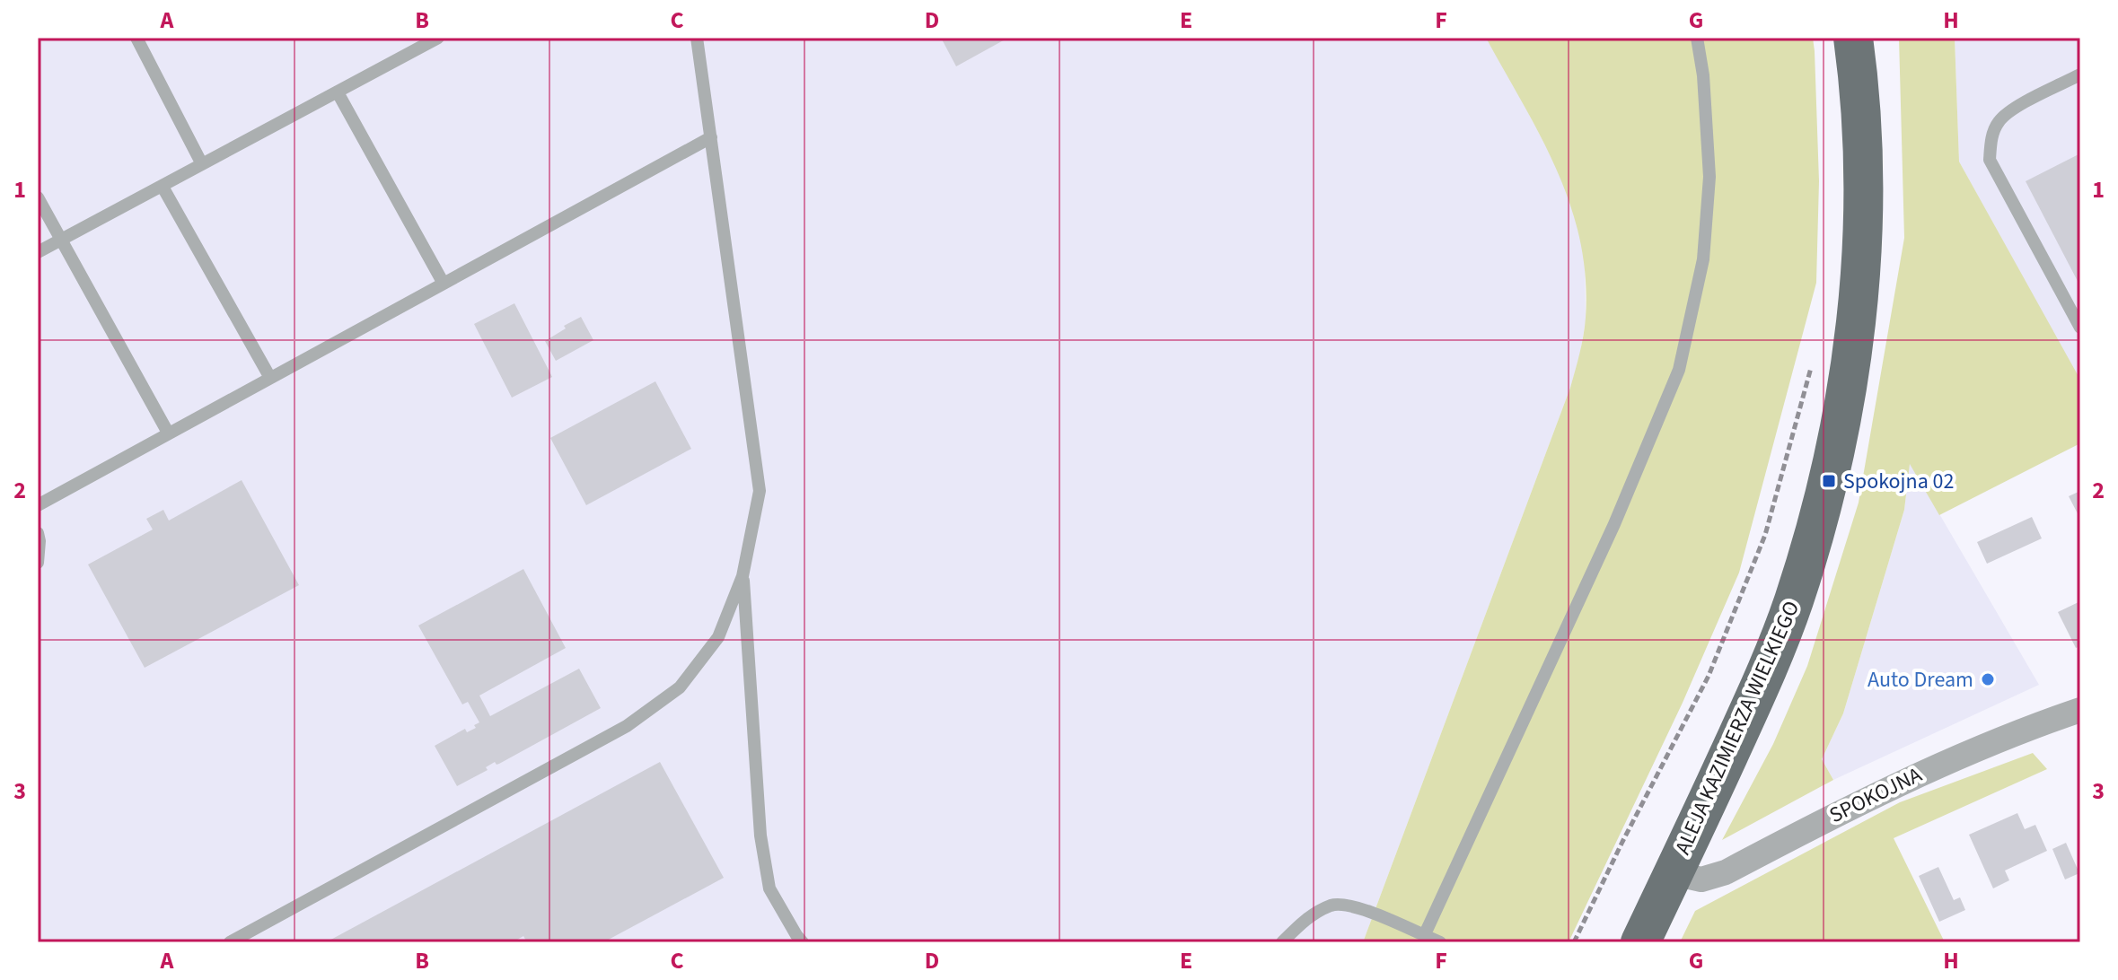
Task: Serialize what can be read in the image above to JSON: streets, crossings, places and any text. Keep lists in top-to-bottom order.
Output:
{
  "streets": {
    "main road": ["ALEJA KAZIMIERZA WIELKIEGO"],
    "street": ["SPOKOJNA"]
  },
  "crossings": [
    ["ALEJA KAZIMIERZA WIELKIEGO", "SPOKOJNA"]
  ],
  "places": {
    "transit": ["Spokojna 02"],
    "other": ["Auto Dream"]
  },
  "grid": {
    "columns": [
      "A",
      "B",
      "C",
      "D",
      "E",
      "F",
      "G",
      "H"
    ],
    "rows": ["1", "2", "3"]
  }
}
